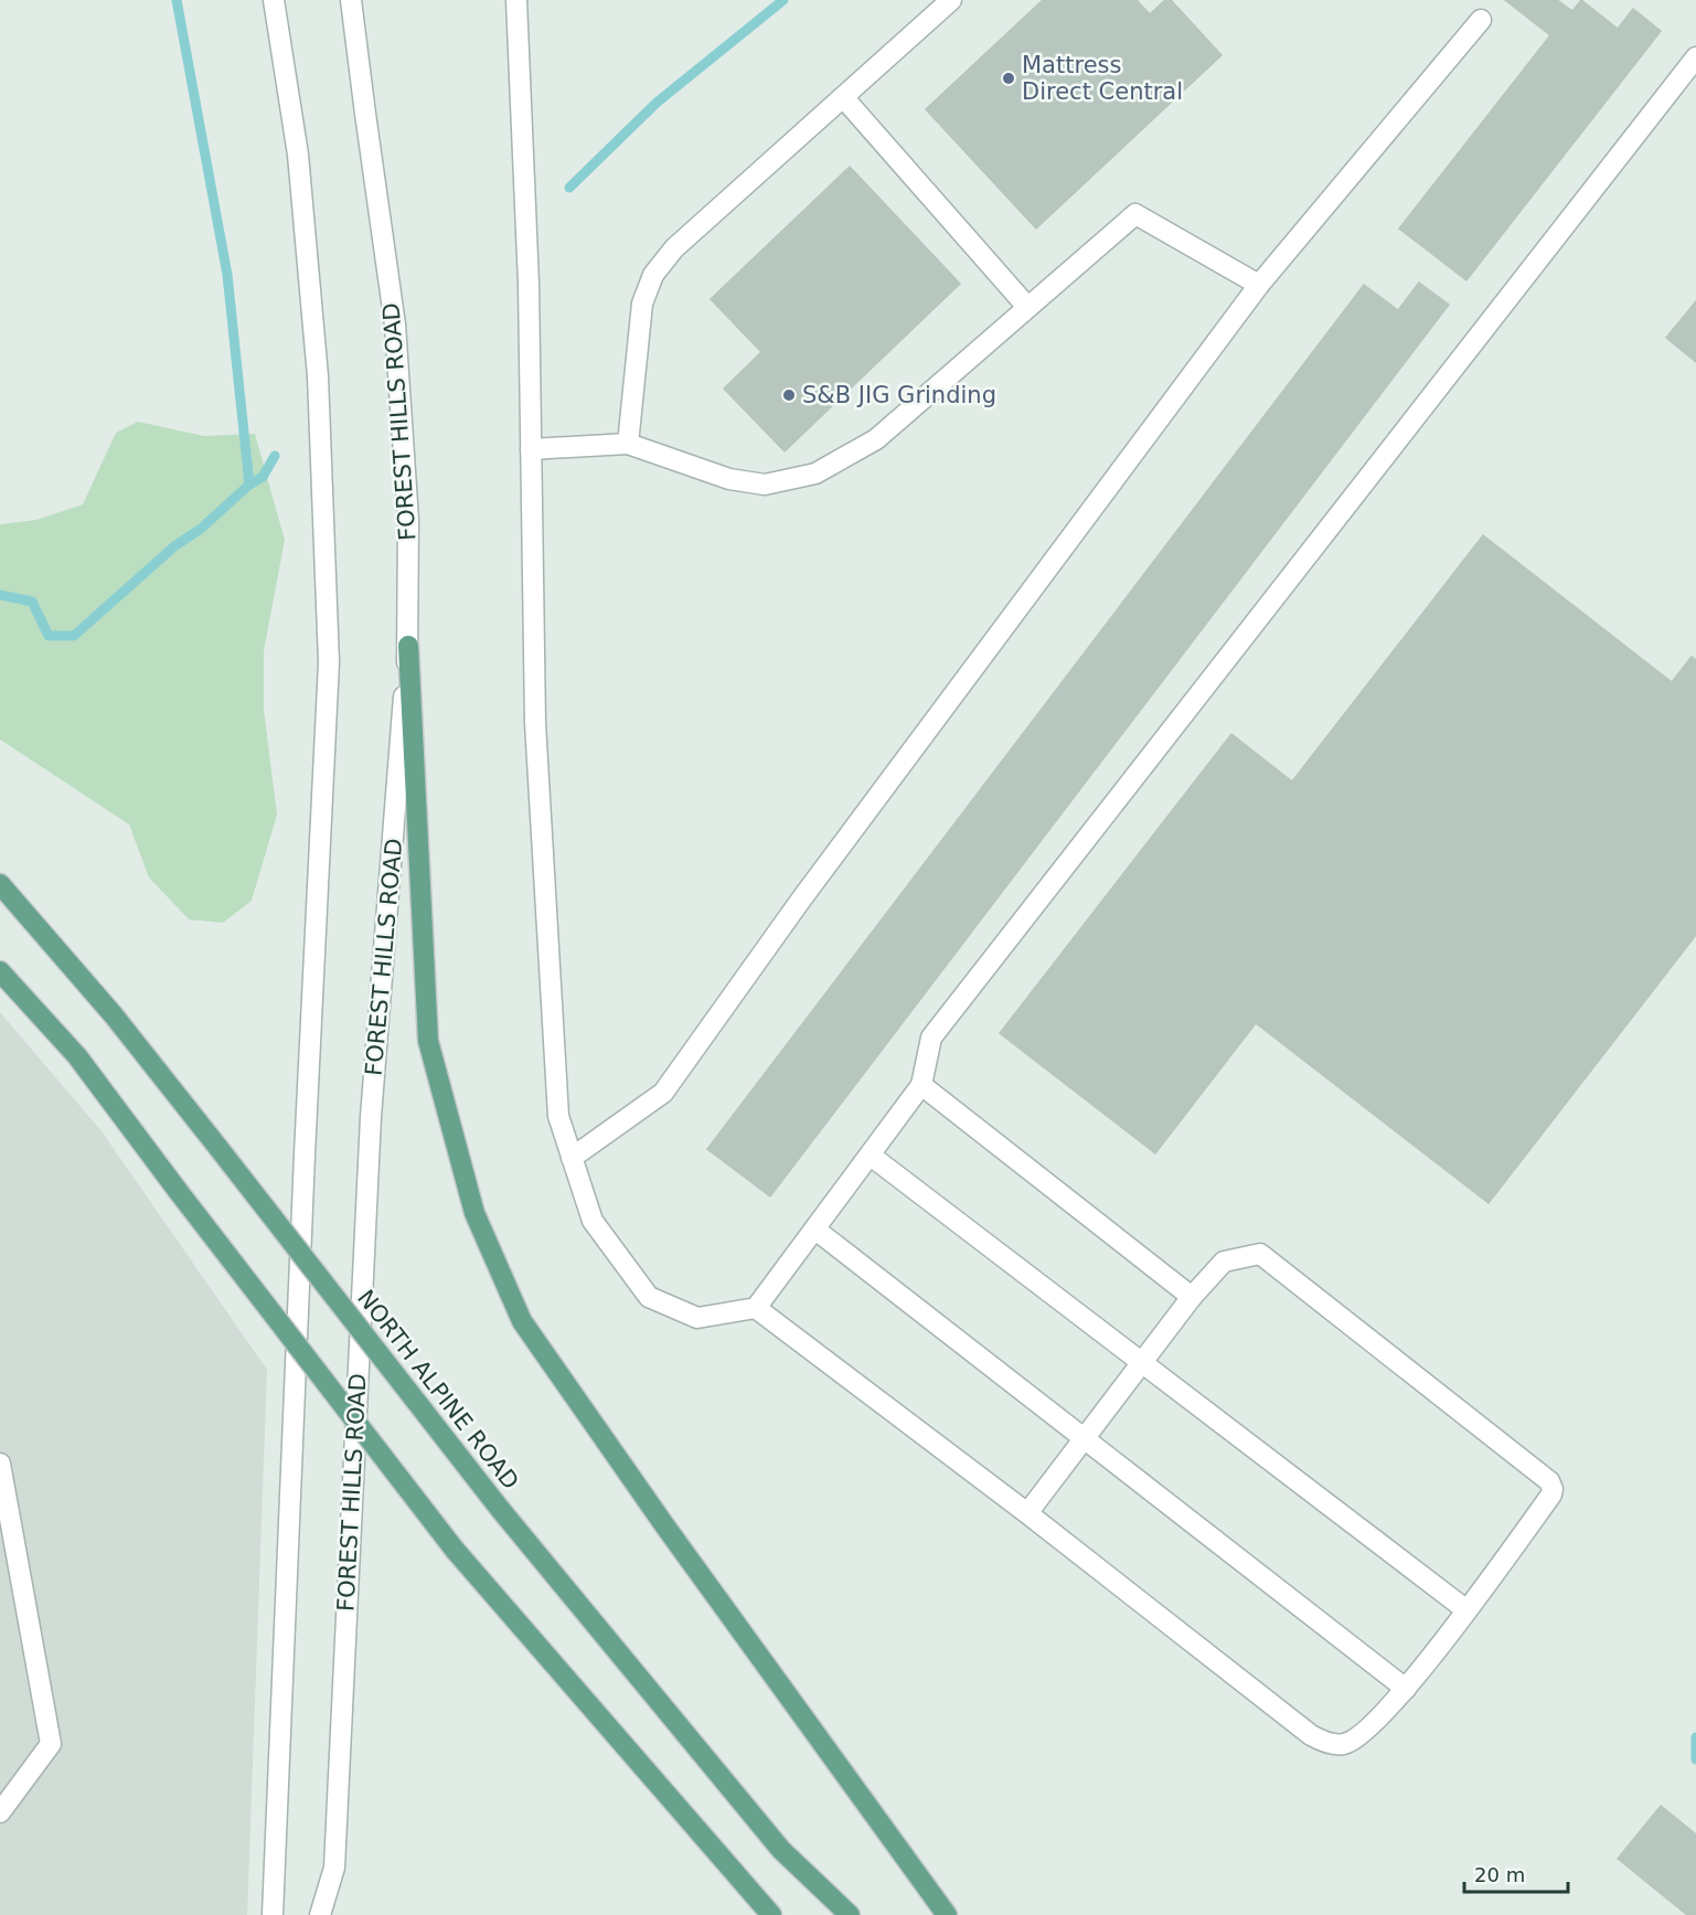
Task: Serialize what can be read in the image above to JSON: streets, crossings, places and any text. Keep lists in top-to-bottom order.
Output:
{
  "streets": {
    "main road": ["NORTH ALPINE ROAD"],
    "street": ["FOREST HILLS ROAD"]
  },
  "places": ["Mattress Direct Central", "S&B JIG Grinding"],
  "scale_bar": "20 m"
}
